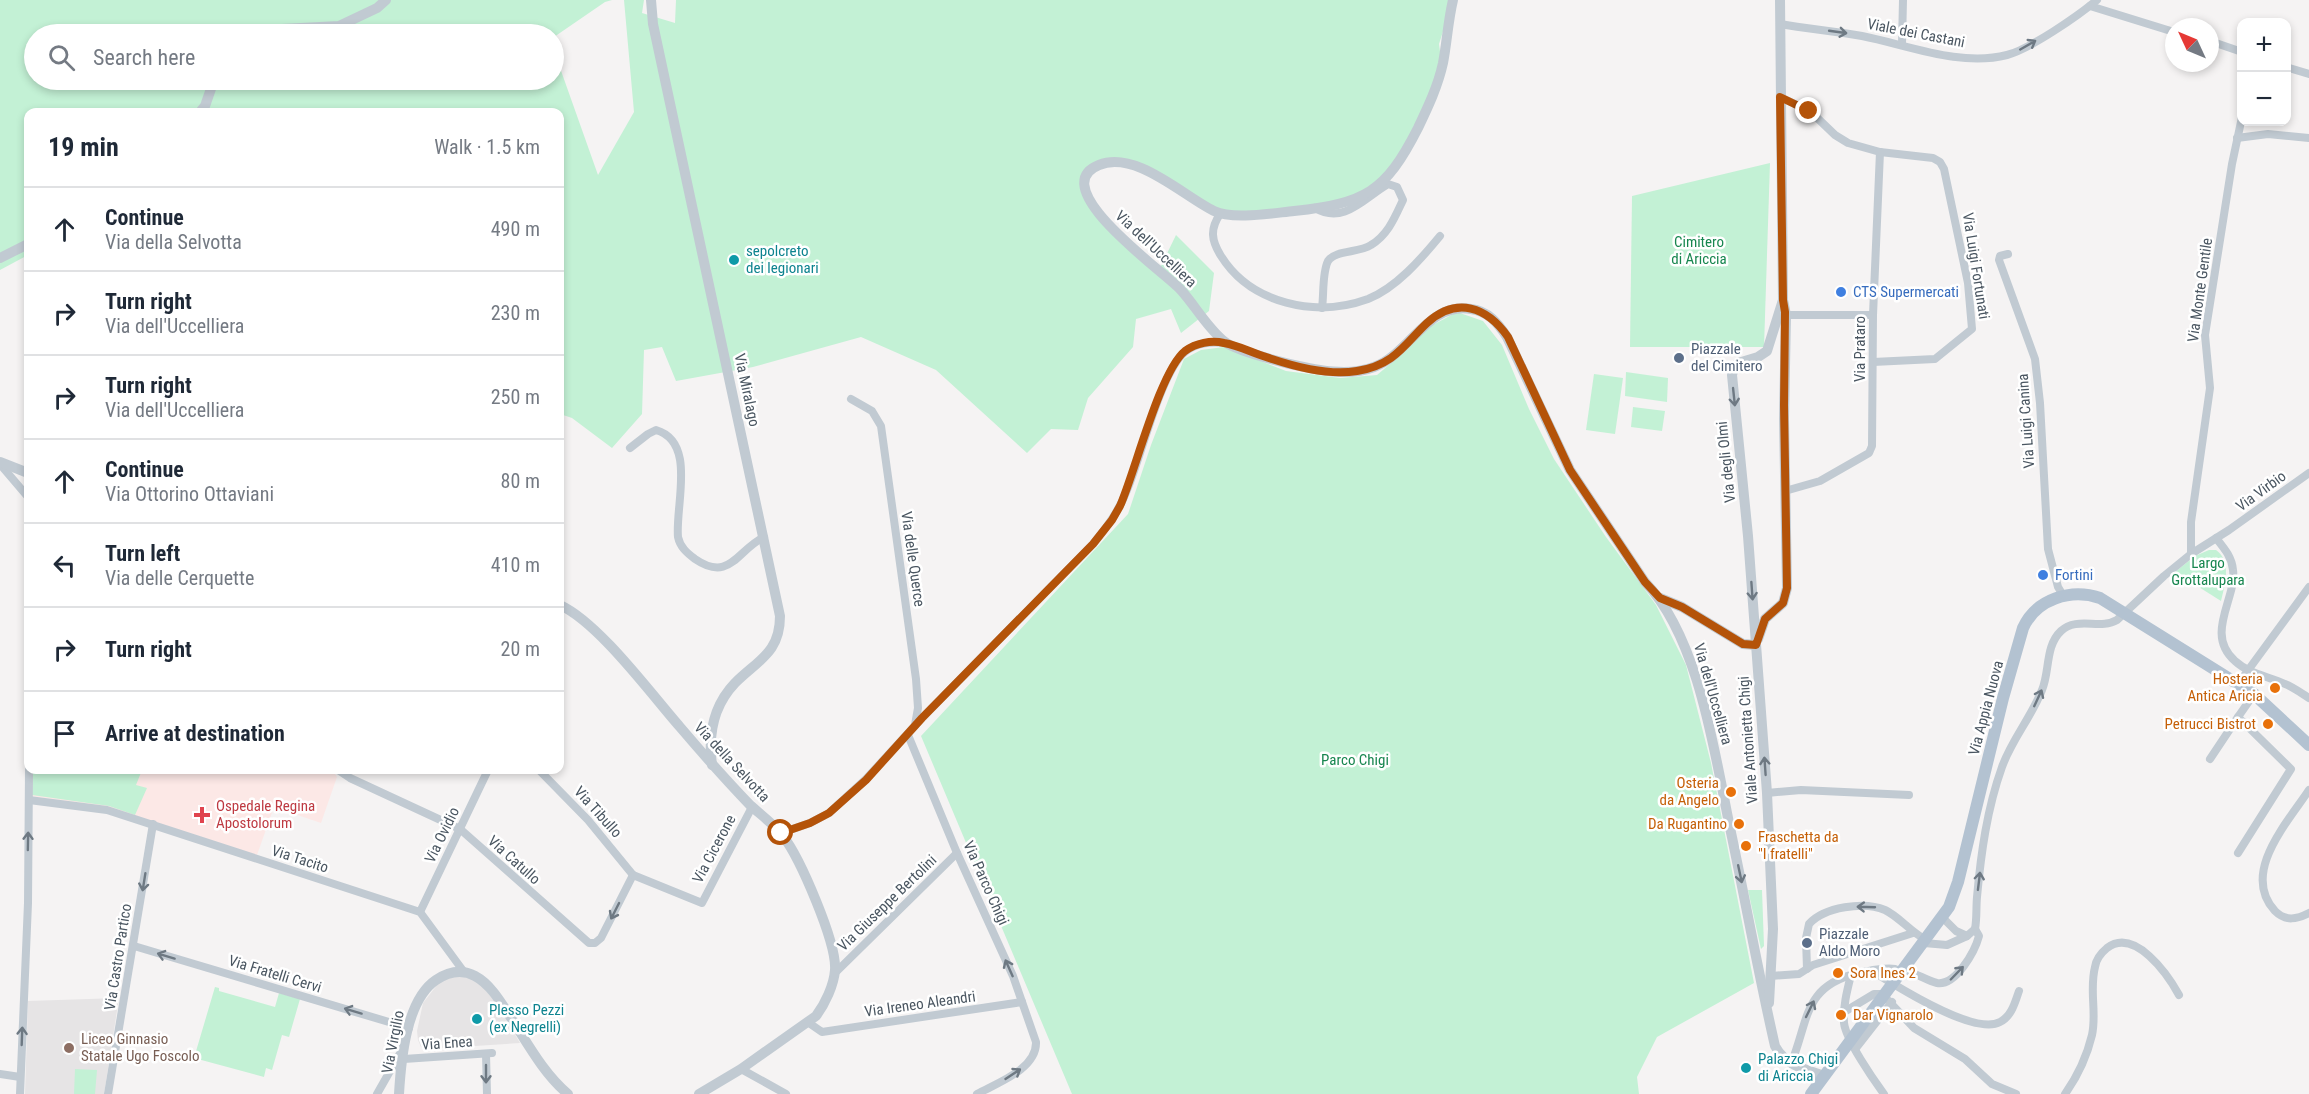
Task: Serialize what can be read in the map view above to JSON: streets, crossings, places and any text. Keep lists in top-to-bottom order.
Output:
{
  "streets": {
    "main road": ["Via Appia Nuova"],
    "street": [
      "Viale dei Castani",
      "Via dell'Uccelliera",
      "Via Luigi Fortunati",
      "Via Monte Gentile",
      "Via Prataro",
      "Via Miralago",
      "Via Luigi Canina",
      "Via degli Olmi",
      "Via Virbio",
      "Via delle Querce",
      "Viale Antonietta Chigi",
      "Via della Selvotta",
      "Via Tibullo",
      "Via Ovidio",
      "Via Cicerone",
      "Via Tacito",
      "Via Catullo",
      "Via Parco Chigi",
      "Via Giuseppe Bertolini",
      "Via Castro Partico",
      "Via Fratelli Cervi",
      "Via Ireneo Aleandri",
      "Via Virgilio",
      "Via Enea"
    ]
  },
  "crossings": [
    ["Via dell'Uccelliera", "Viale Antonietta Chigi"],
    ["Via Luigi Fortunati", "Via Prataro"],
    ["Via Miralago", "Via della Selvotta"],
    ["Via Luigi Canina", "Via Appia Nuova"],
    ["Via degli Olmi", "Viale Antonietta Chigi"],
    ["Via delle Querce", "Via Parco Chigi"],
    ["Via della Selvotta", "Via Cicerone"],
    ["Via Tibullo", "Via Cicerone"],
    ["Via Tibullo", "Via Catullo"],
    ["Via Ovidio", "Via Tacito"],
    ["Via Ovidio", "Via Catullo"],
    ["Via Cicerone", "Via Catullo"],
    ["Via Tacito", "Via Castro Partico"],
    ["Via Parco Chigi", "Via Giuseppe Bertolini"],
    ["Via Parco Chigi", "Via Ireneo Aleandri"],
    ["Via Castro Partico", "Via Fratelli Cervi"],
    ["Via Fratelli Cervi", "Via Virgilio"],
    ["Via Virgilio", "Via Enea"]
  ],
  "one_way": [
    "Viale dei Castani",
    "Viale Antonietta Chigi",
    "Via Parco Chigi",
    "Via Castro Partico",
    "Via Fratelli Cervi"
  ],
  "parks": ["Cimitero di Ariccia", "Largo Grottalupara", "Parco Chigi"],
  "places": {
    "other": [
      "sepolcreto dei legionari",
      "CTS Supermercati",
      "Piazzale del Cimitero",
      "Fortini",
      "Hosteria Antica Aricia",
      "Petrucci Bistrot",
      "Osteria da Angelo",
      "Da Rugantino",
      "Fraschetta da \"I fratelli\"",
      "Piazzale Aldo Moro",
      "Sora Ines 2",
      "Dar Vignarolo",
      "Plesso Pezzi (ex Negrelli)",
      "Liceo Ginnasio Statale Ugo Foscolo",
      "Palazzo Chigi di Ariccia"
    ],
    "health": ["Ospedale Regina Apostolorum"]
  },
  "north": "top left",
  "page": {
    "map_buttons": ["+", "−"],
    "search": "Search here",
    "heading": ["19 min", "Walk · 1.5 km"],
    "list": [
      ["Continue", "Via della Selvotta", "490 m"],
      ["Turn right", "Via dell'Uccelliera", "230 m"],
      ["Turn right", "Via dell'Uccelliera", "250 m"],
      ["Continue", "Via Ottorino Ottaviani", "80 m"],
      ["Turn left", "Via delle Cerquette", "410 m"],
      ["Turn right", "20 m"],
      "Arrive at destination"
    ]
  }
}
